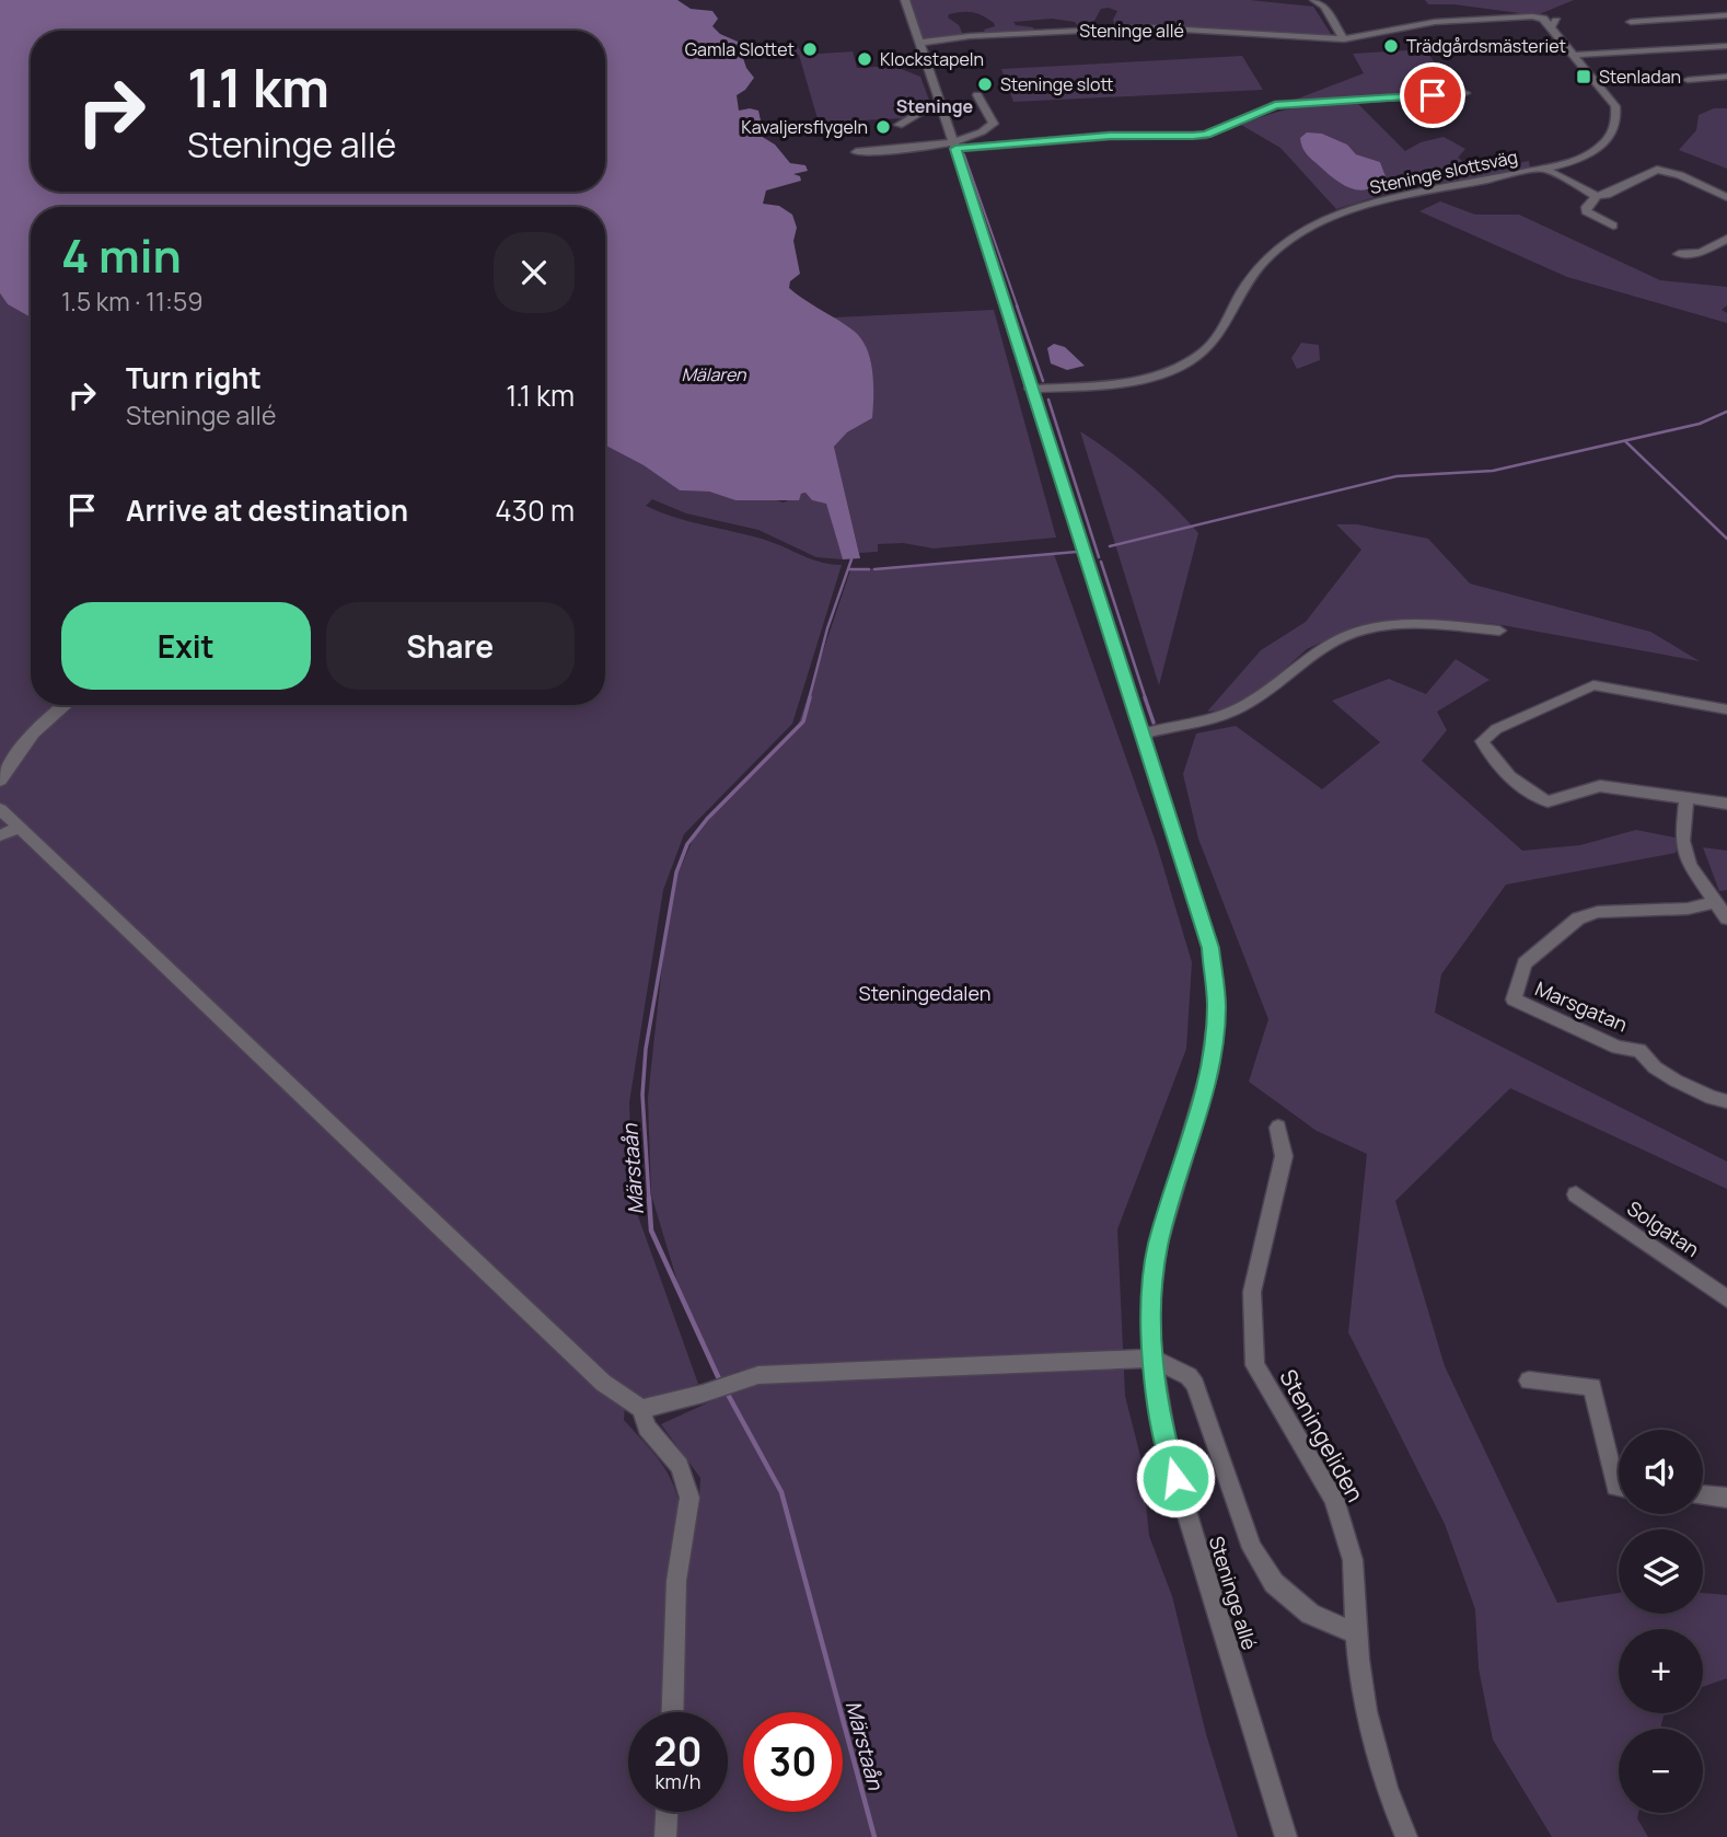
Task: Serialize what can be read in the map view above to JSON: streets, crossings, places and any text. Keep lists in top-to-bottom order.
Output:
{
  "streets": {
    "street": [
      "Steninge allé",
      "Steninge slottsväg",
      "Marsgatan",
      "Solgatan",
      "Steningeliden"
    ]
  },
  "crossings": [
    ["Steninge allé", "Steninge slottsväg"]
  ],
  "districts": ["Steninge"],
  "water": ["Mälaren", "Märstaån"],
  "parks": ["Steningedalen"],
  "places": {
    "other": [
      "Trädgårdsmästeriet",
      "Gamla Slottet",
      "Klockstapeln",
      "Steninge slott",
      "Kavaljersflygeln"
    ],
    "transit": ["Stenladan"]
  },
  "page": {
    "turn": ["1.1 km", "Steninge allé"],
    "heading": ["4 min", "1.5 km · 11:59"],
    "list": [
      {
        "name": "Turn right",
        "note": "Steninge allé",
        "value": "1.1 km"
      },
      {
        "name": "Arrive at destination",
        "value": "430 m"
      }
    ],
    "buttons": ["Exit", "Share"],
    "map_buttons": ["+", "−"],
    "speed": "20 km/h",
    "limit": "30"
  }
}
